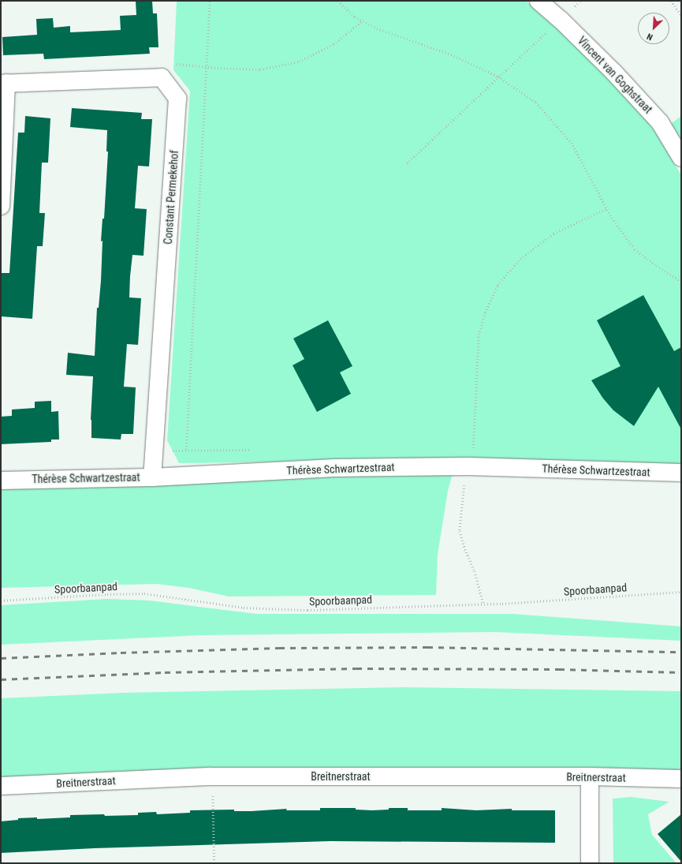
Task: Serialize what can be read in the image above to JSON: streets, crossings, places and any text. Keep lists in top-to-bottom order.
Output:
{
  "streets": {
    "street": [
      "Vincent van Goghstraat",
      "Constant Permekehof",
      "Thérèse Schwartzestraat",
      "Breitnerstraat"
    ],
    "path": ["Spoorbaanpad"]
  },
  "crossings": [
    ["Constant Permekehof", "Thérèse Schwartzestraat"]
  ],
  "north": "bottom left"
}
